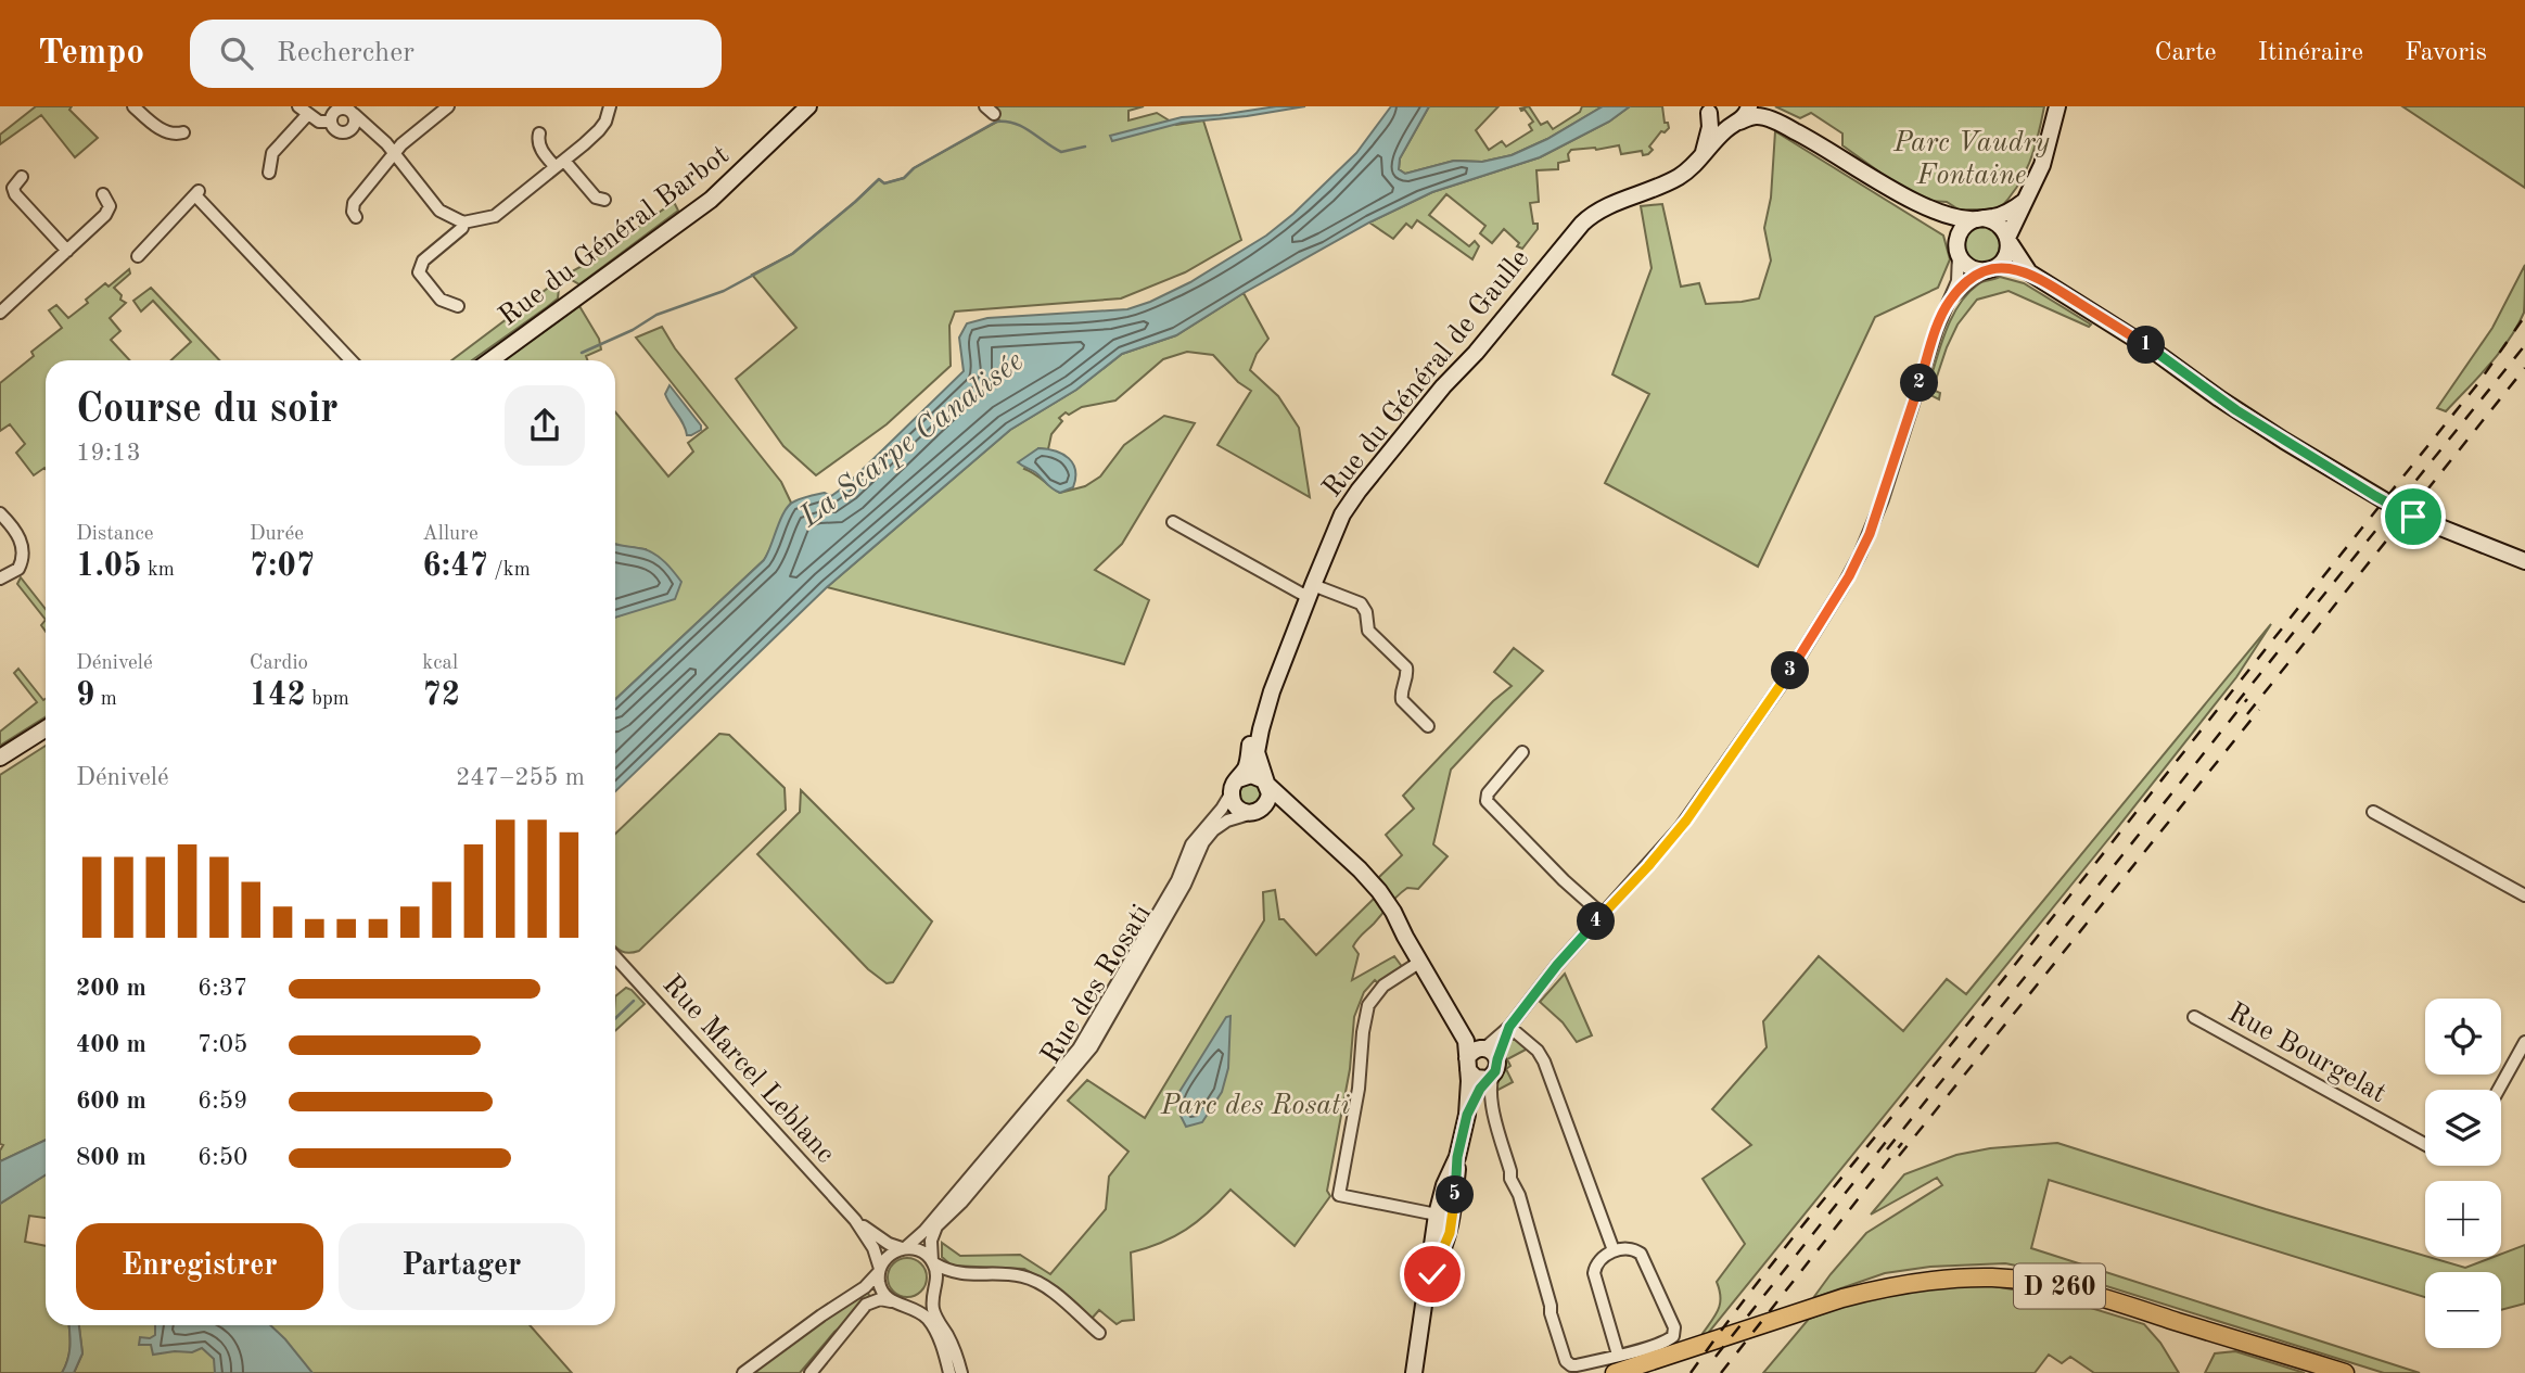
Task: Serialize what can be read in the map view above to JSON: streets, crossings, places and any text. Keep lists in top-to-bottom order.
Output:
{
  "streets": {
    "main road": ["D 260"],
    "street": [
      "Rue du Général Barbot",
      "Rue du Général de Gaulle",
      "Rue des Rosati",
      "Rue Bourgelat",
      "Rue Marcel Leblanc"
    ]
  },
  "crossings": [
    ["Rue du Général de Gaulle", "Rue des Rosati"],
    ["Rue des Rosati", "Rue Marcel Leblanc"]
  ],
  "water": ["La Scarpe Canalisée"],
  "parks": ["Parc Vaudry Fontaine", "Parc des Rosati"],
  "page": {
    "header": "Tempo",
    "search": "Rechercher",
    "nav": ["Carte", "Itinéraire", "Favoris"],
    "pins": [
      "1",
      "2",
      "3",
      "4",
      "5"
    ],
    "heading": ["Course du soir", "19:13"],
    "stats": [
      ["Distance", "1.05 km"],
      ["Durée", "7:07"],
      ["Allure", "6:47 /km"],
      ["Dénivelé", "9 m"],
      ["Cardio", "142 bpm"],
      ["kcal", "72"]
    ],
    "chart": ["Dénivelé", "247–255 m"],
    "list": [
      {
        "name": "200 m",
        "note": "6:37"
      },
      {
        "name": "400 m",
        "note": "7:05"
      },
      {
        "name": "600 m",
        "note": "6:59"
      },
      {
        "name": "800 m",
        "note": "6:50"
      }
    ],
    "map_buttons": ["+", "−"],
    "buttons": ["Enregistrer", "Partager"]
  }
}
